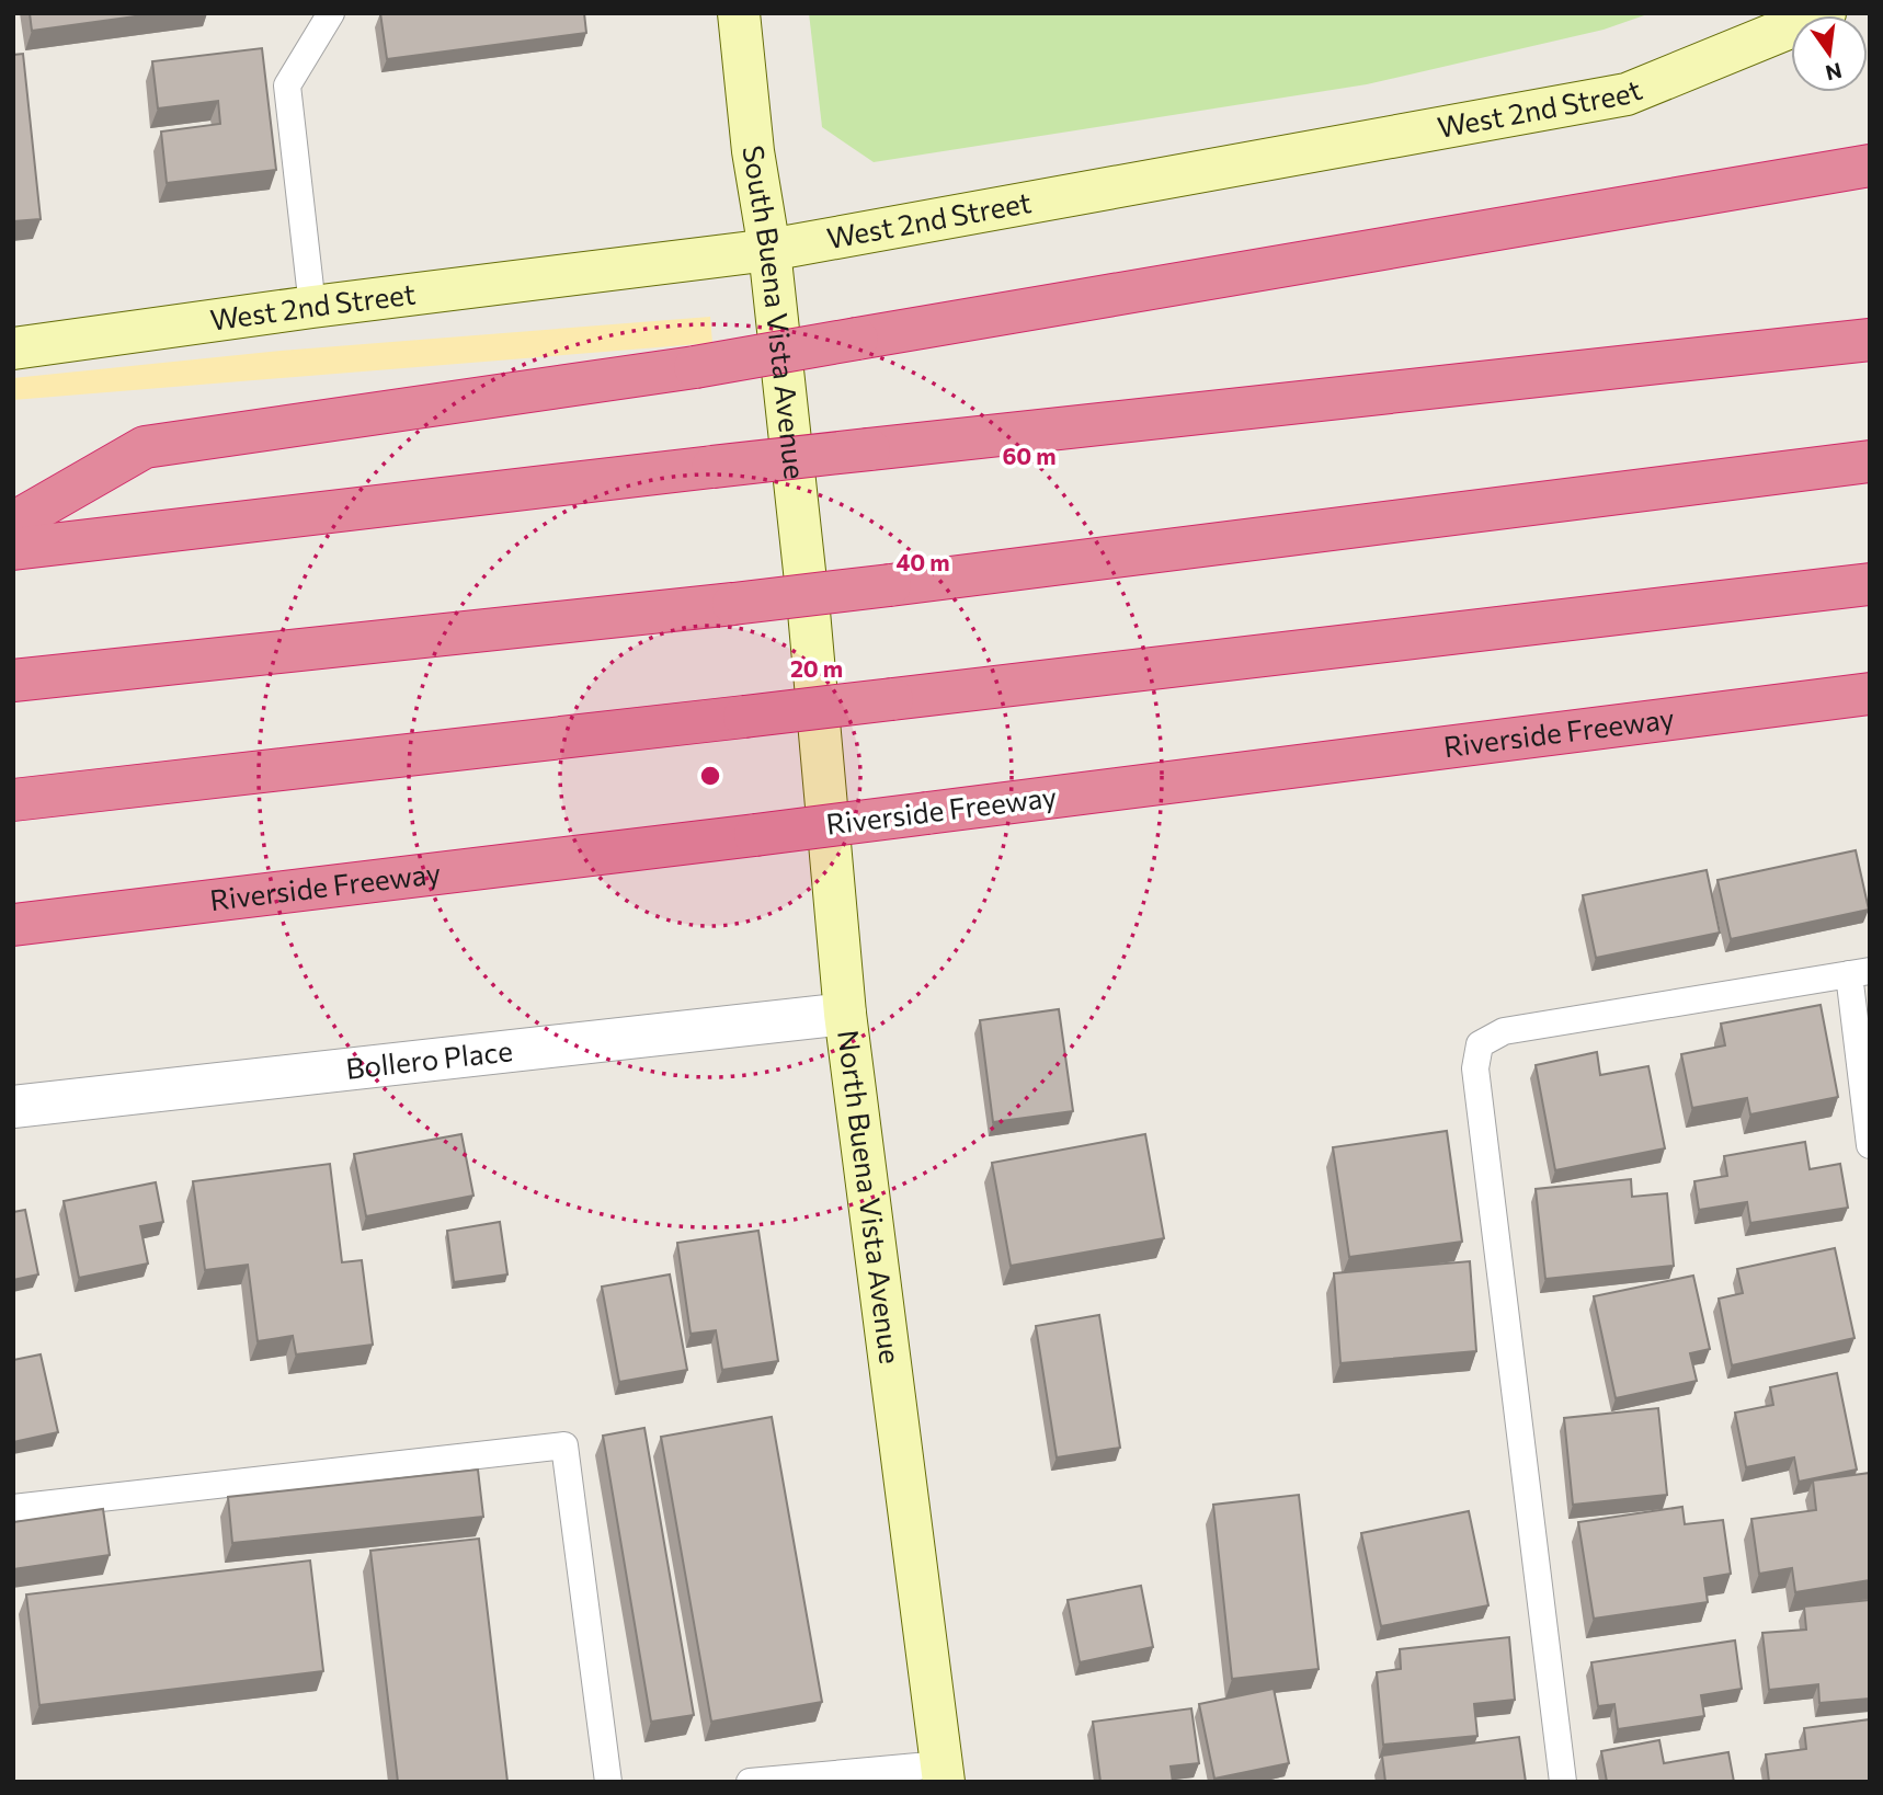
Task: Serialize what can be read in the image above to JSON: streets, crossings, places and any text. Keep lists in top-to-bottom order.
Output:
{
  "streets": {
    "highway": ["Riverside Freeway"],
    "main road": ["West 2nd Street", "South Buena Vista Avenue", "North Buena Vista Avenue"],
    "street": ["Bollero Place"]
  },
  "crossings": [
    ["West 2nd Street", "South Buena Vista Avenue"],
    ["South Buena Vista Avenue", "North Buena Vista Avenue"],
    ["Bollero Place", "North Buena Vista Avenue"]
  ],
  "north": "bottom",
  "rings": ["60 m", "40 m", "20 m"]
}
